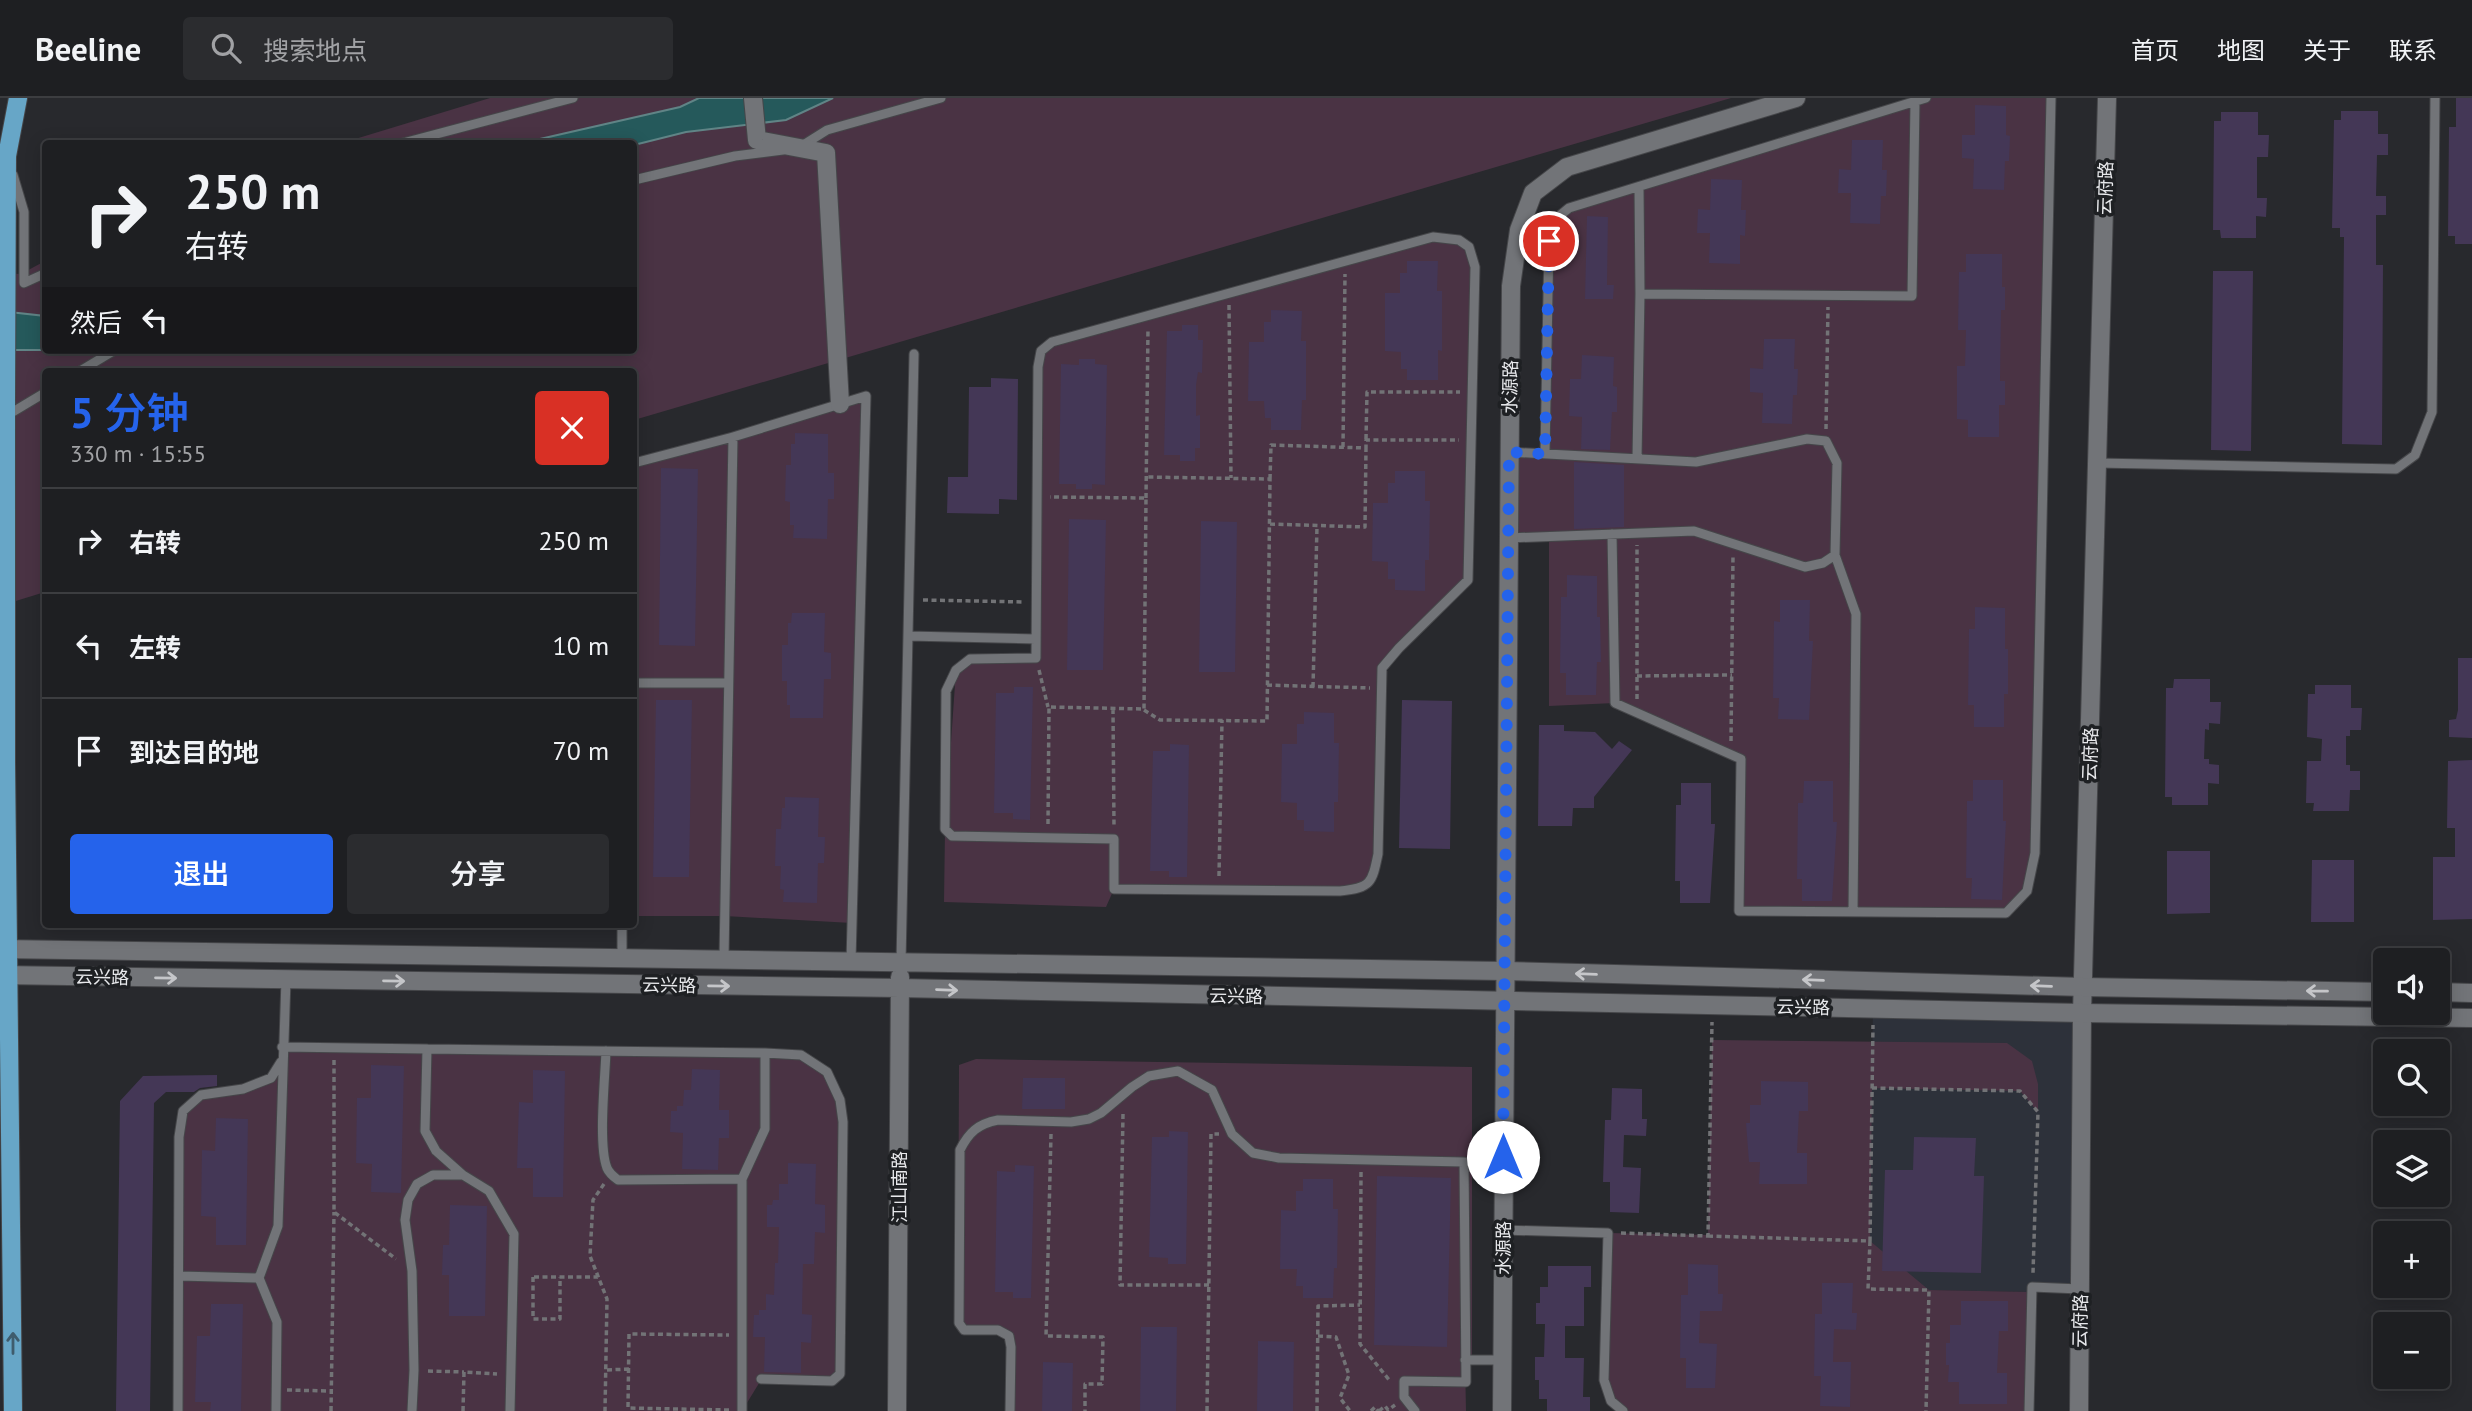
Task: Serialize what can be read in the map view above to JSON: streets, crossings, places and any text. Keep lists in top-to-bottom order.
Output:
{
  "streets": {
    "street": [
      "云府路",
      "水源路",
      "云兴路",
      "江山南路"
    ]
  },
  "crossings": [
    ["云府路", "云兴路"],
    ["水源路", "云兴路"],
    ["云兴路", "江山南路"]
  ],
  "page": {
    "header": "Beeline",
    "search": "搜索地点",
    "nav": [
      "首页",
      "地图",
      "关于",
      "联系"
    ],
    "turn": ["250 m", "右转"],
    "then": "然后",
    "heading": ["5 分钟", "330 m · 15:55"],
    "list": [
      {
        "name": "右转",
        "value": "250 m"
      },
      {
        "name": "左转",
        "value": "10 m"
      },
      {
        "name": "到达目的地",
        "value": "70 m"
      }
    ],
    "buttons": ["退出", "分享"],
    "map_buttons": ["+", "−"]
  }
}
